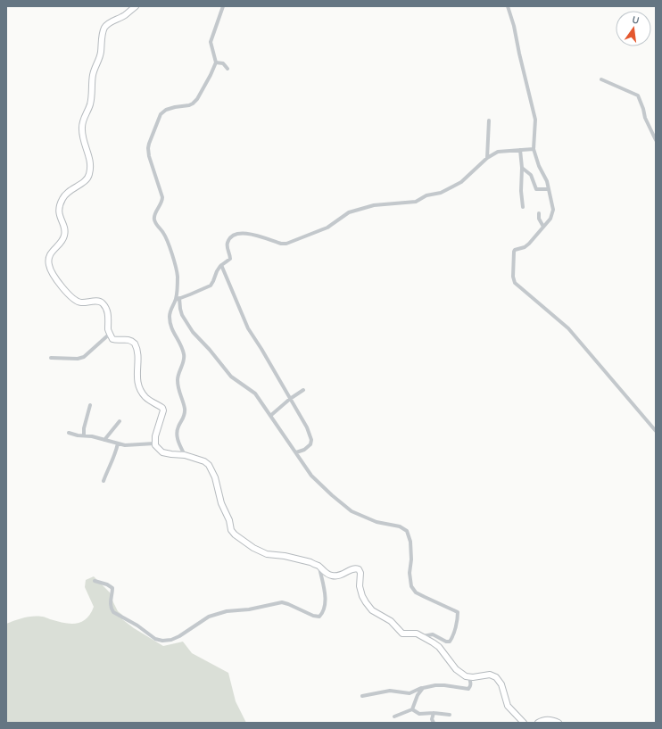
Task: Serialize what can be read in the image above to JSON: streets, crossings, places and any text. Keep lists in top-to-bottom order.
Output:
{
  "north": "top"
}
